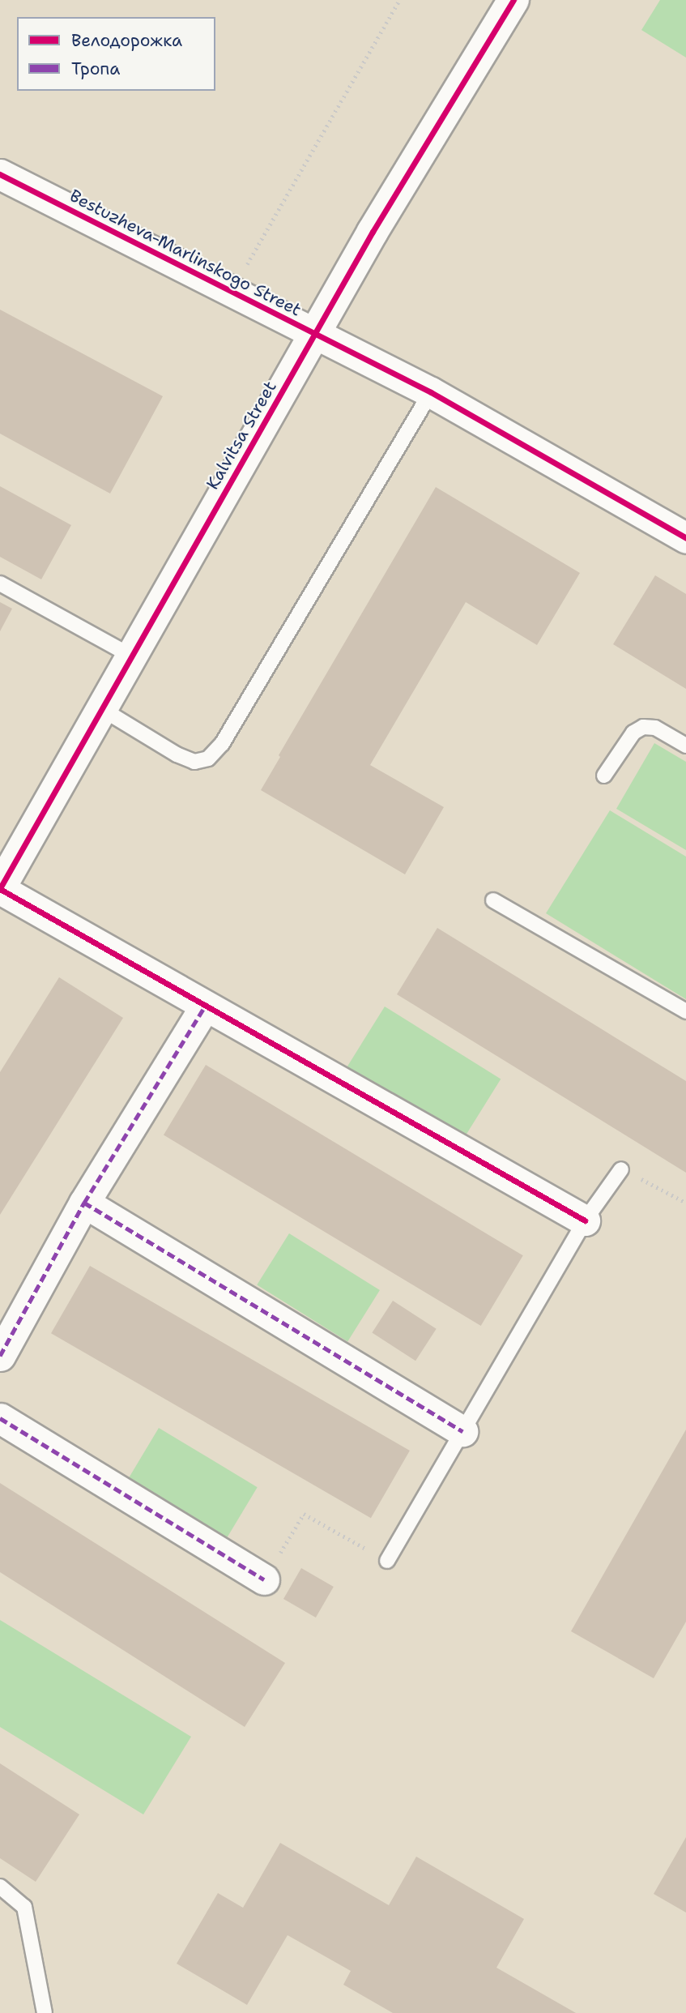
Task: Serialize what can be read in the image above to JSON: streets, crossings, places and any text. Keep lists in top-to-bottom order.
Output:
{
  "streets": {
    "street": ["Bestuzheva-Marlinskogo Street", "Kalvitsa Street"]
  },
  "crossings": [
    ["Bestuzheva-Marlinskogo Street", "Kalvitsa Street"]
  ],
  "legend": ["Велодорожка", "Тропа"]
}
